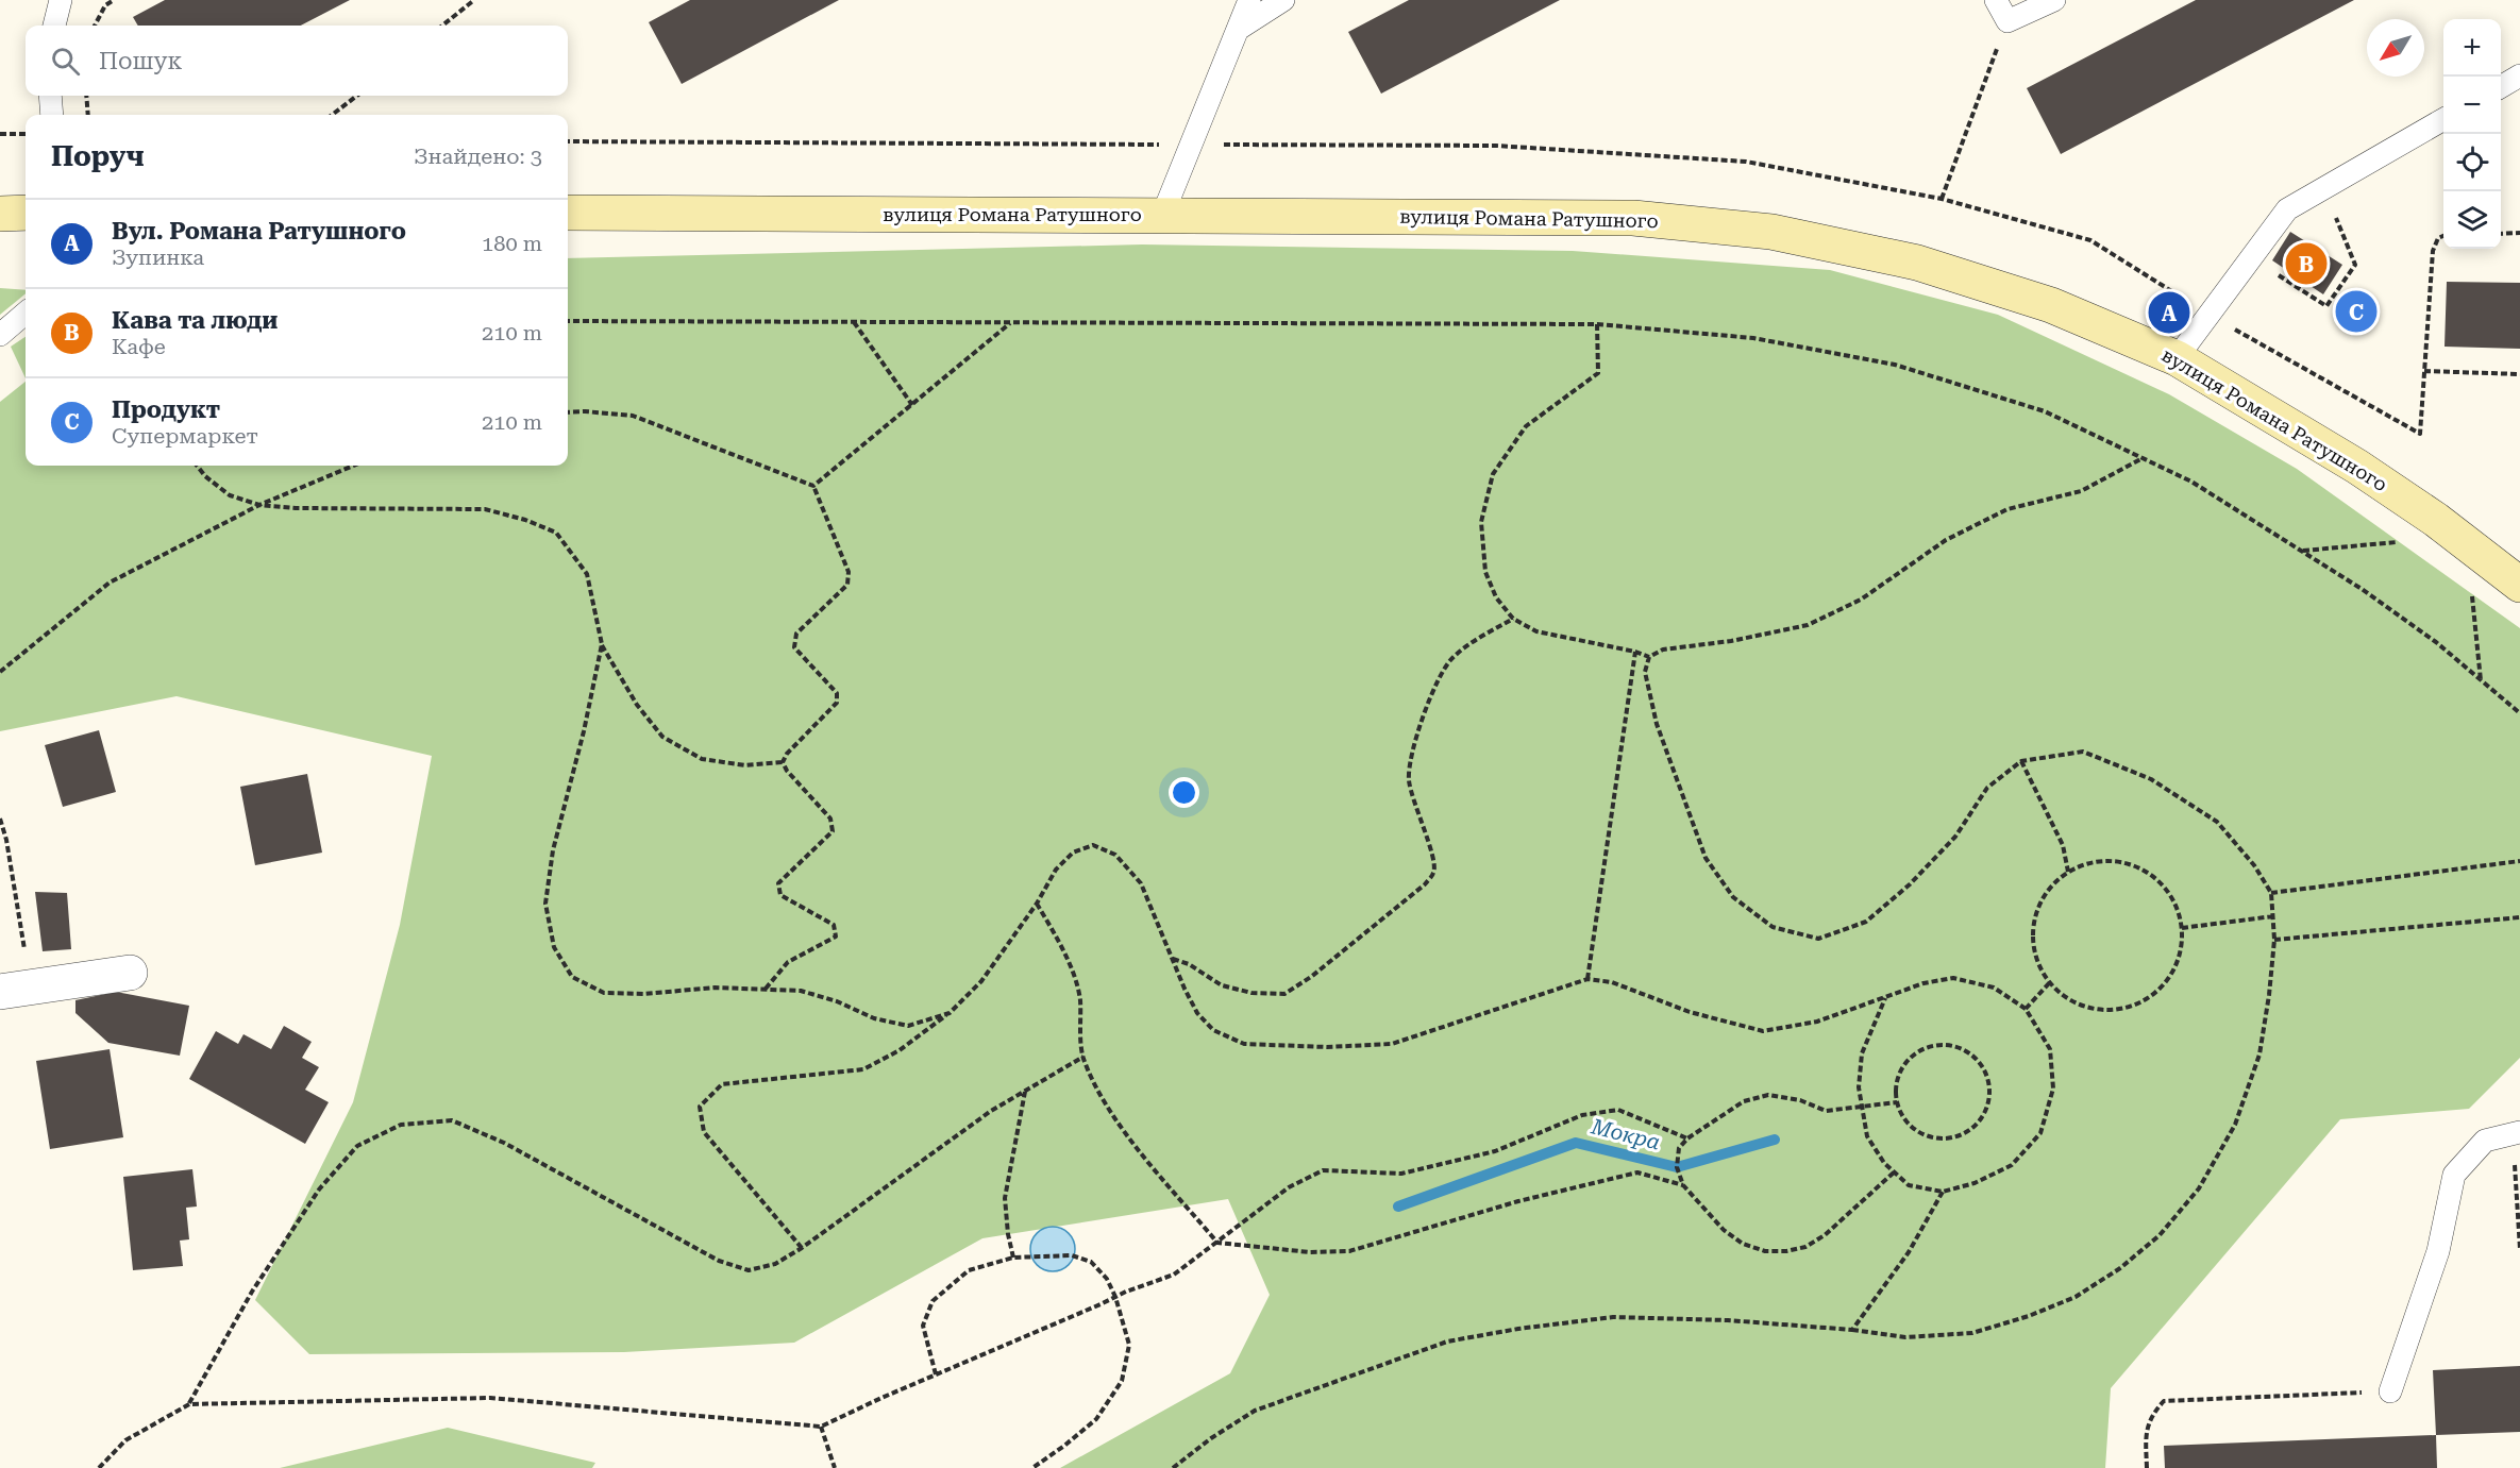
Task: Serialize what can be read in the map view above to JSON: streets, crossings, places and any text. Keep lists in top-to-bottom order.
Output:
{
  "streets": {
    "street": ["вулиця Романа Ратушного"]
  },
  "water": ["Мокра"],
  "north": "bottom left",
  "page": {
    "map_buttons": ["+", "−"],
    "search": "Пошук",
    "heading": ["Поруч", "Знайдено: 3"],
    "list": [
      {
        "mark": "A",
        "name": "Вул. Романа Ратушного",
        "note": "Зупинка",
        "value": "180 m"
      },
      {
        "mark": "B",
        "name": "Кава та люди",
        "note": "Кафе",
        "value": "210 m"
      },
      {
        "mark": "C",
        "name": "Продукт",
        "note": "Супермаркет",
        "value": "210 m"
      }
    ],
    "pins": ["B", "C", "A"]
  }
}
